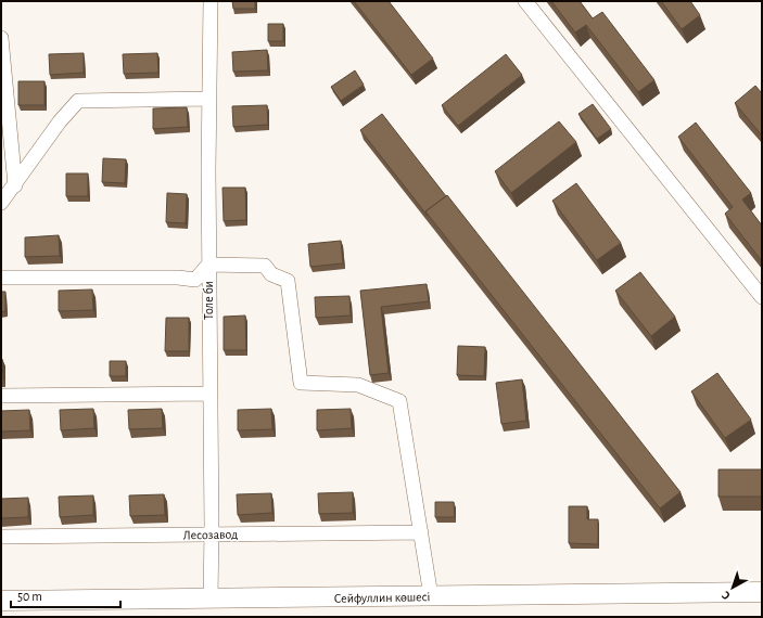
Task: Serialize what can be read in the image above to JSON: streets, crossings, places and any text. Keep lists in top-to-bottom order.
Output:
{
  "streets": {
    "main road": ["Сейфуллин көшесі"],
    "street": ["Толе би", "Лесозавод"]
  },
  "crossings": [
    ["Толе би", "Лесозавод"],
    ["Толе би", "Сейфуллин көшесі"]
  ],
  "scale_bar": "50 m",
  "north": "bottom left"
}
